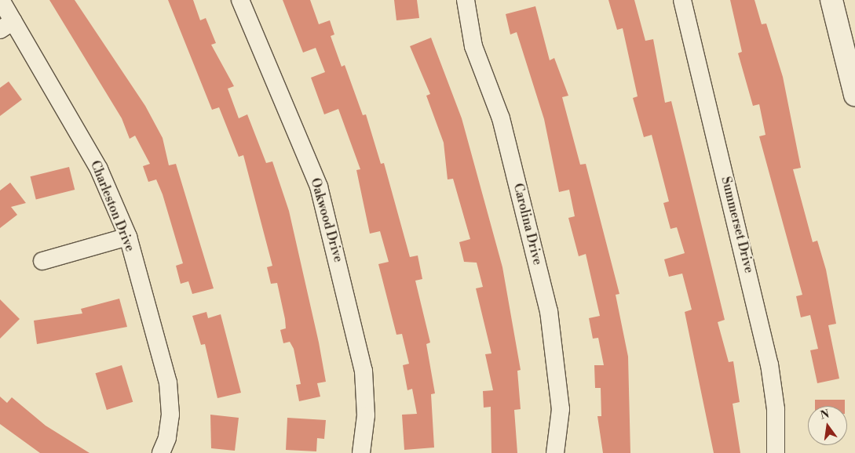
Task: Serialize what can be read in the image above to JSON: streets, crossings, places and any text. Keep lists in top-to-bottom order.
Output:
{
  "streets": {
    "street": [
      "Charleston Drive",
      "Oakwood Drive",
      "Carolina Drive",
      "Summerset Drive"
    ]
  },
  "north": "top"
}
